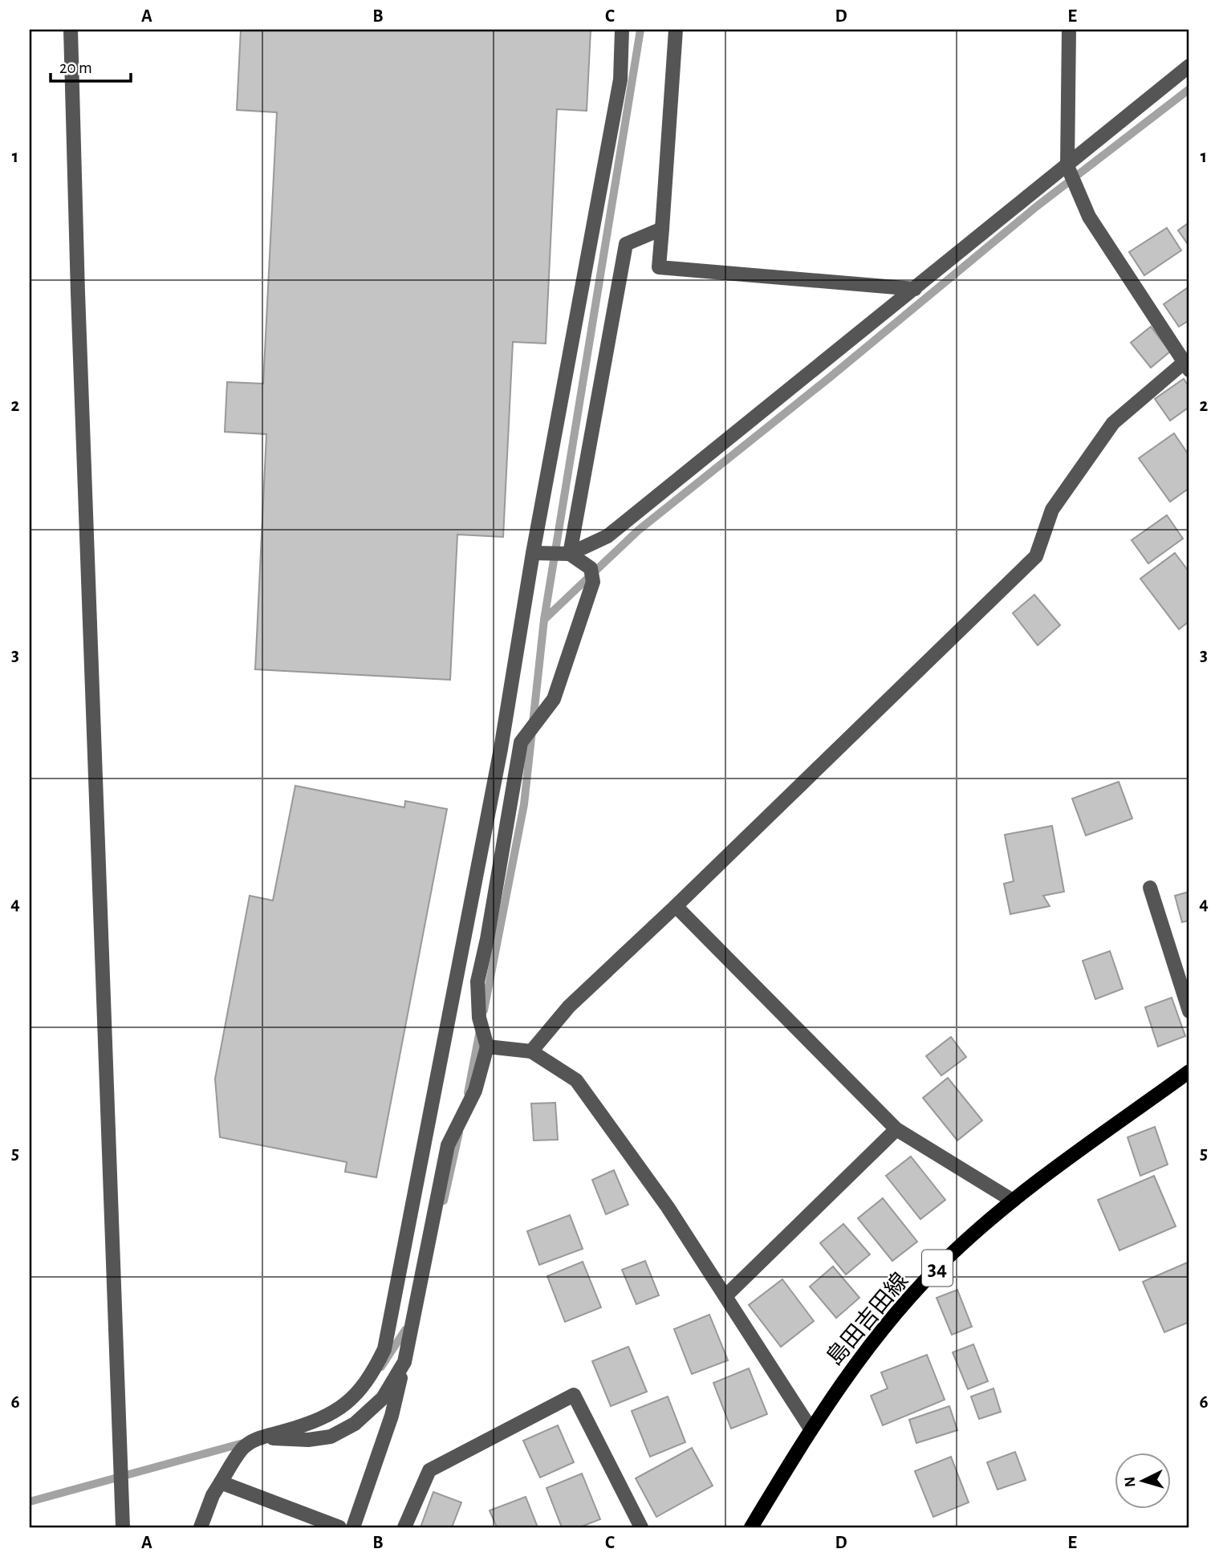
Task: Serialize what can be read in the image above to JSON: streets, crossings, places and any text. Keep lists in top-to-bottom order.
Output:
{
  "streets": {
    "main road": ["34", "島田吉田線"]
  },
  "scale_bar": "20 m",
  "north": "left",
  "grid": {
    "columns": [
      "A",
      "B",
      "C",
      "D",
      "E"
    ],
    "rows": [
      "1",
      "2",
      "3",
      "4",
      "5",
      "6"
    ]
  }
}
